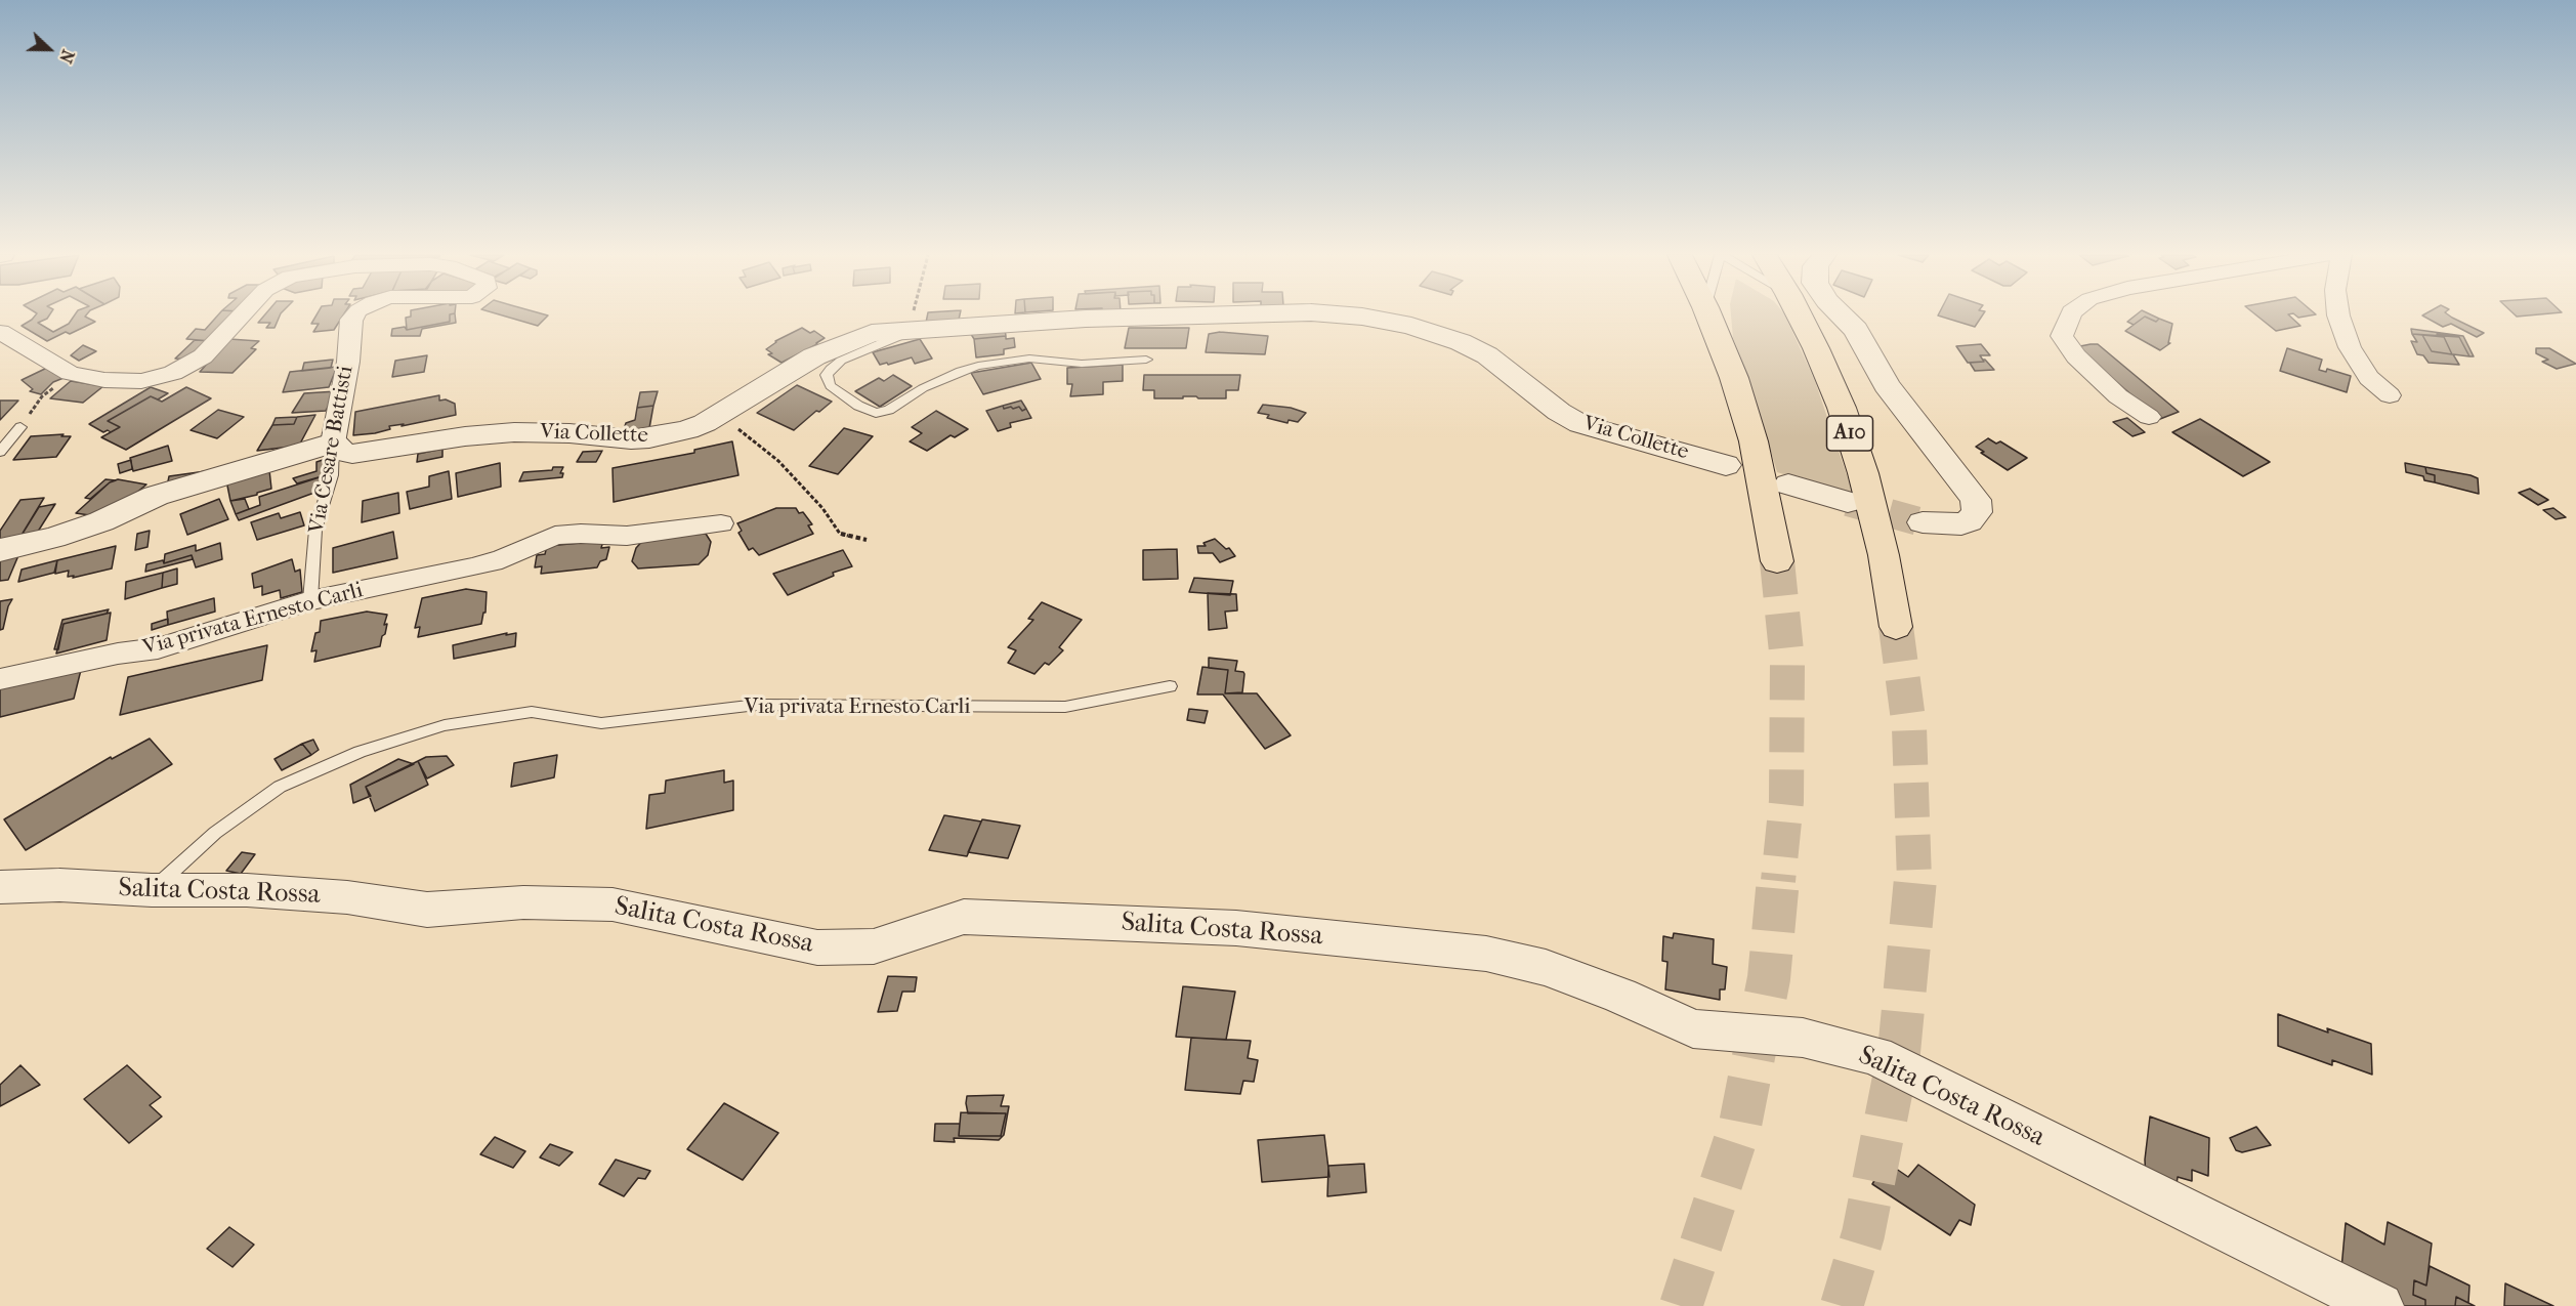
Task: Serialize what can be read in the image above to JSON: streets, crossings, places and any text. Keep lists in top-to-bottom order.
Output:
{
  "streets": {
    "highway": ["A10"],
    "street": [
      "Via Collette",
      "Via Cesare Battisti",
      "Via privata Ernesto Carli",
      "Salita Costa Rossa"
    ]
  },
  "crossings": [
    ["Via Collette", "Via Cesare Battisti"],
    ["Via Cesare Battisti", "Via privata Ernesto Carli"],
    ["Via privata Ernesto Carli", "Salita Costa Rossa"]
  ],
  "north": "right"
}
